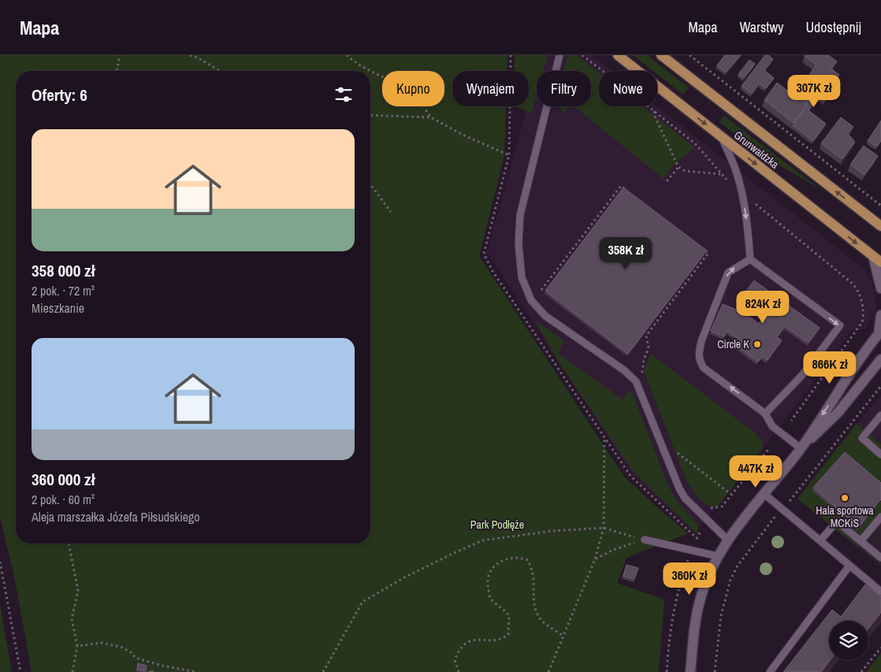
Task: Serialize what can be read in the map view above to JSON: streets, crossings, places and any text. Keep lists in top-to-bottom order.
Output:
{
  "streets": {
    "main road": ["Grunwaldzka"]
  },
  "parks": ["Park Podłęże"],
  "places": ["Circle K", "Hala sportowa MCKiS"],
  "page": {
    "header": "Mapa",
    "nav": ["Mapa", "Warstwy", "Udostępnij"],
    "chip": [
      "Kupno",
      "Wynajem",
      "Filtry",
      "Nowe"
    ],
    "heading": "Oferty: 6",
    "price": [
      "307K zł",
      "358K zł",
      "824K zł",
      "866K zł",
      "447K zł",
      "360K zł"
    ],
    "list": [
      {
        "name": "358 000 zł",
        "note": "2 pok. · 72 m² · Mieszkanie"
      },
      {
        "name": "360 000 zł",
        "note": "2 pok. · 60 m² · Aleja marszałka Józefa Piłsudskiego"
      }
    ]
  }
}
